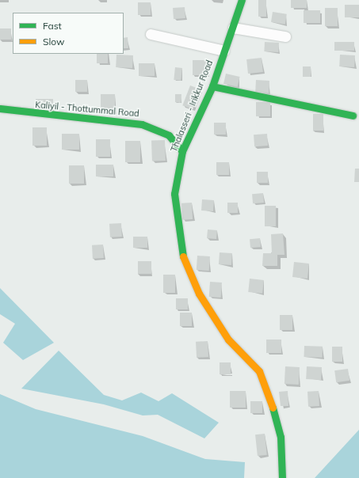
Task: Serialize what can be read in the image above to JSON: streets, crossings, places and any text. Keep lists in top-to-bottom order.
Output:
{
  "streets": {
    "main road": ["Thalasseri - Irikkur Road", "Kaliyil - Thottummal Road"]
  },
  "crossings": [
    ["Thalasseri - Irikkur Road", "Kaliyil - Thottummal Road"]
  ],
  "legend": ["Fast", "Slow"]
}
